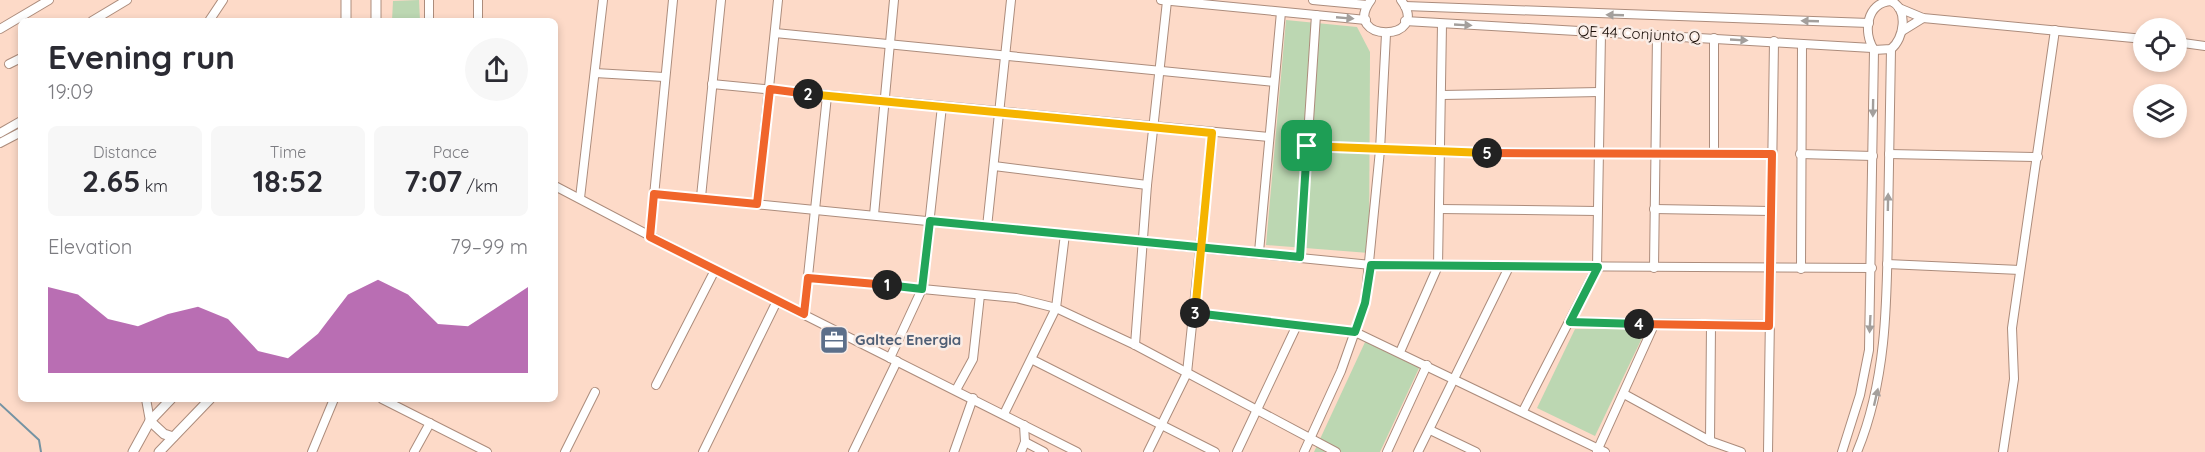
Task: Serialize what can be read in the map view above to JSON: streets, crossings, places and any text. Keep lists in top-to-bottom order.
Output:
{
  "streets": {
    "street": ["QE 44 Conjunto Q"]
  },
  "places": {
    "office": ["Galtec Energia"]
  },
  "page": {
    "heading": ["Evening run", "19:09"],
    "pins": [
      "2",
      "5",
      "1",
      "3",
      "4"
    ],
    "stats": [
      ["Distance", "2.65 km"],
      ["Time", "18:52"],
      ["Pace", "7:07 /km"]
    ],
    "chart": ["Elevation", "79–99 m"]
  }
}
